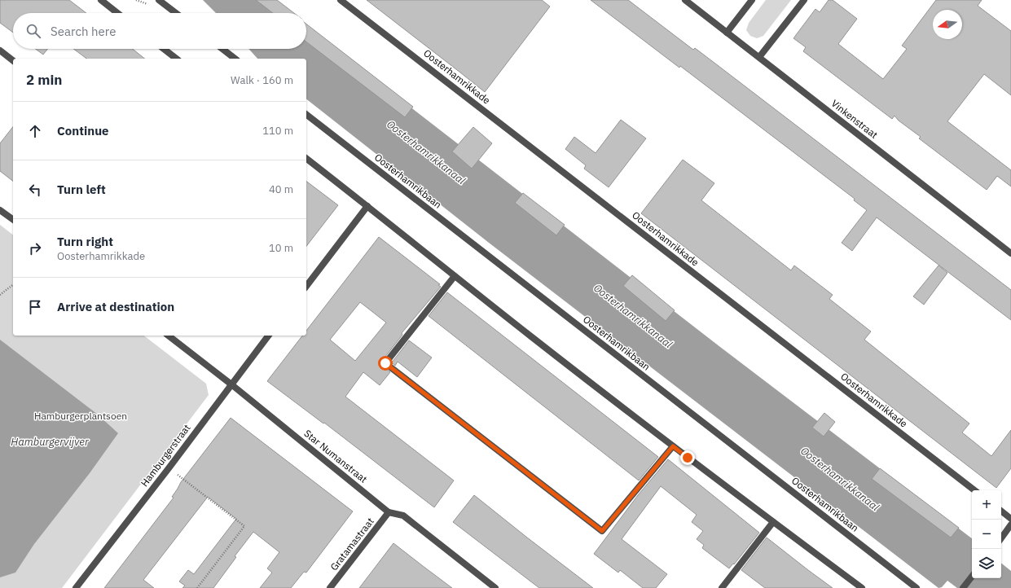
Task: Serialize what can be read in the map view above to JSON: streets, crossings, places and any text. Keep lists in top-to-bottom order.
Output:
{
  "streets": {
    "street": [
      "Oosterhamrikkade",
      "Vinkenstraat",
      "Oosterhamrikbaan",
      "Hamburgerstraat",
      "Star Numanstraat",
      "Gratamastraat"
    ]
  },
  "crossings": [
    ["Hamburgerstraat", "Star Numanstraat"],
    ["Star Numanstraat", "Gratamastraat"]
  ],
  "water": ["Oosterhamrikkanaal", "Hamburgervijver"],
  "parks": ["Hamburgerplantsoen"],
  "north": "left",
  "page": {
    "search": "Search here",
    "heading": ["2 min", "Walk · 160 m"],
    "list": [
      ["Continue", "110 m"],
      ["Turn left", "40 m"],
      ["Turn right", "Oosterhamrikkade", "10 m"],
      "Arrive at destination"
    ],
    "map_buttons": ["+", "−"]
  }
}
